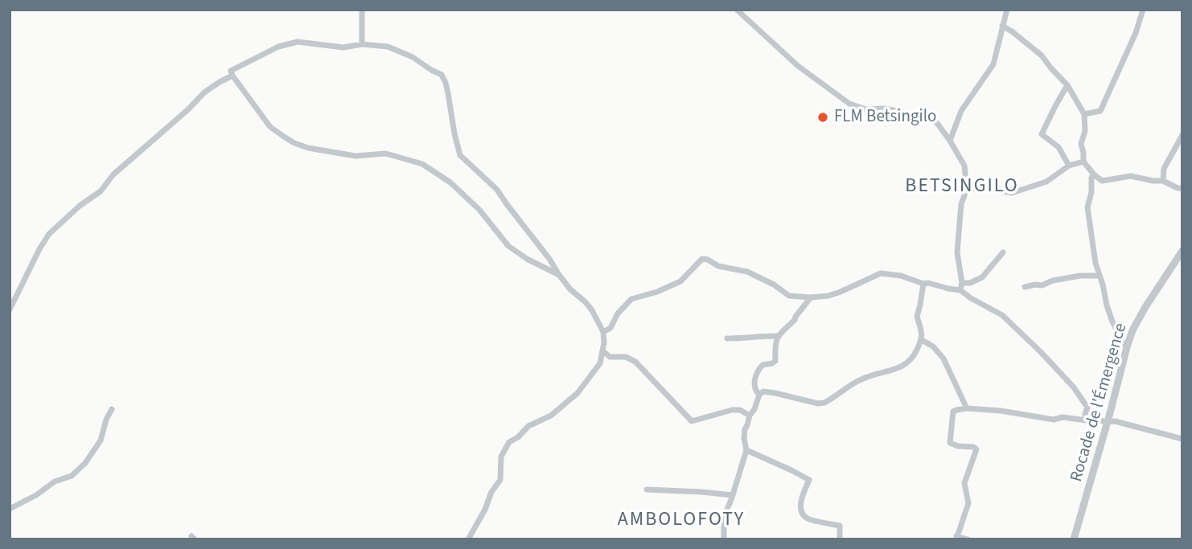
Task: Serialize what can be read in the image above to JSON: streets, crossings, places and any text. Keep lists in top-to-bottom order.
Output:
{
  "streets": {
    "street": ["Rocade de l'Émergence"]
  },
  "districts": ["BETSINGILO", "AMBOLOFOTY"],
  "places": ["FLM Betsingilo"]
}
